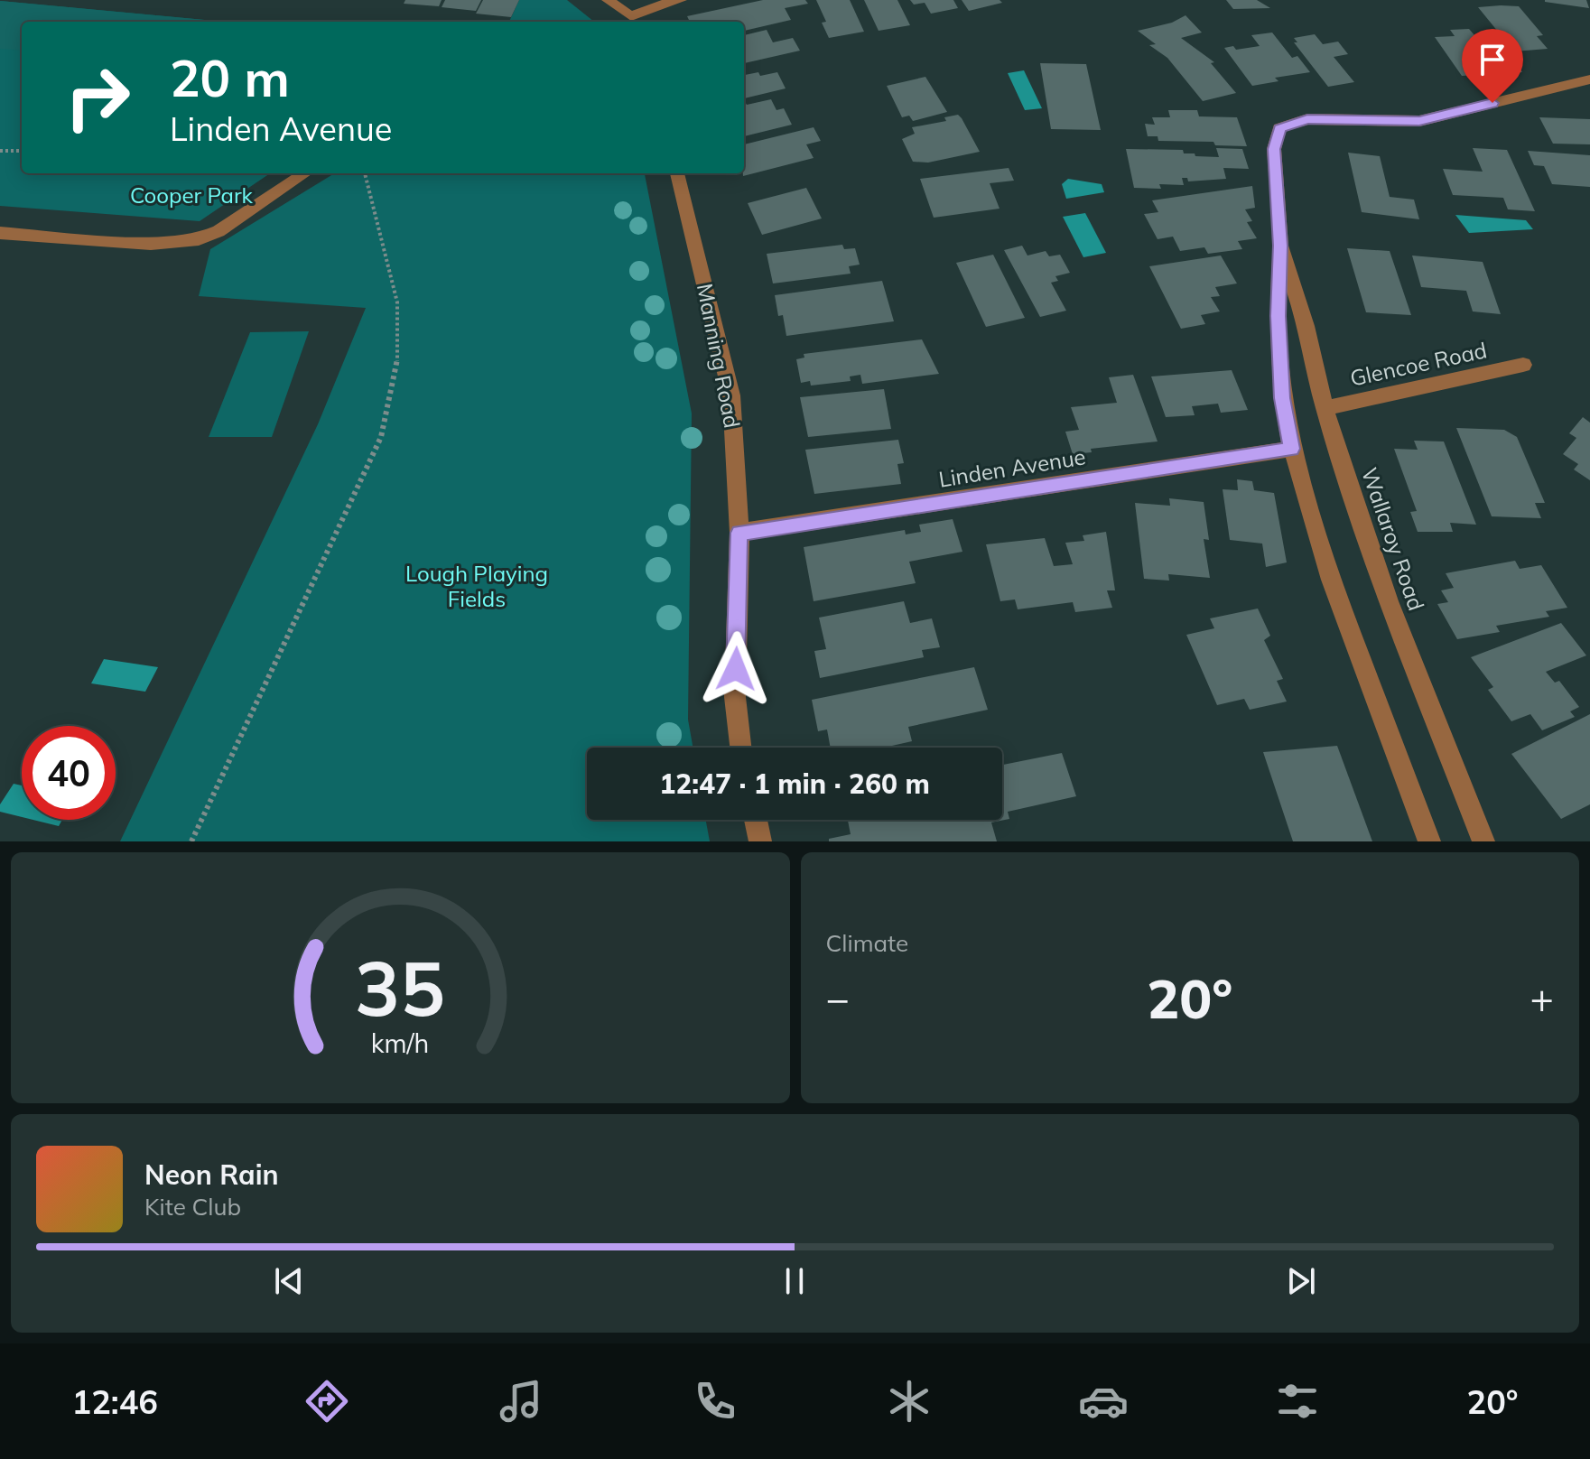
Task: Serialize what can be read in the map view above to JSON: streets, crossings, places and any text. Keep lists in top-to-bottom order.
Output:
{
  "streets": {
    "street": [
      "Manning Road",
      "Glencoe Road",
      "Linden Avenue",
      "Wallaroy Road"
    ]
  },
  "crossings": [
    ["Manning Road", "Linden Avenue"],
    ["Glencoe Road", "Wallaroy Road"],
    ["Linden Avenue", "Wallaroy Road"]
  ],
  "parks": ["Cooper Park", "Lough Playing Fields"],
  "page": {
    "turn": ["20 m", "Linden Avenue"],
    "limit": "40",
    "trip": "12:47 · 1 min · 260 m",
    "tile": "Climate",
    "heat": ["−", "20°", "+"],
    "song": ["Neon Rain", "Kite Club"],
    "tabs": ["12:46", "20°"],
    "gauge": ["35", "km/h"]
  }
}
